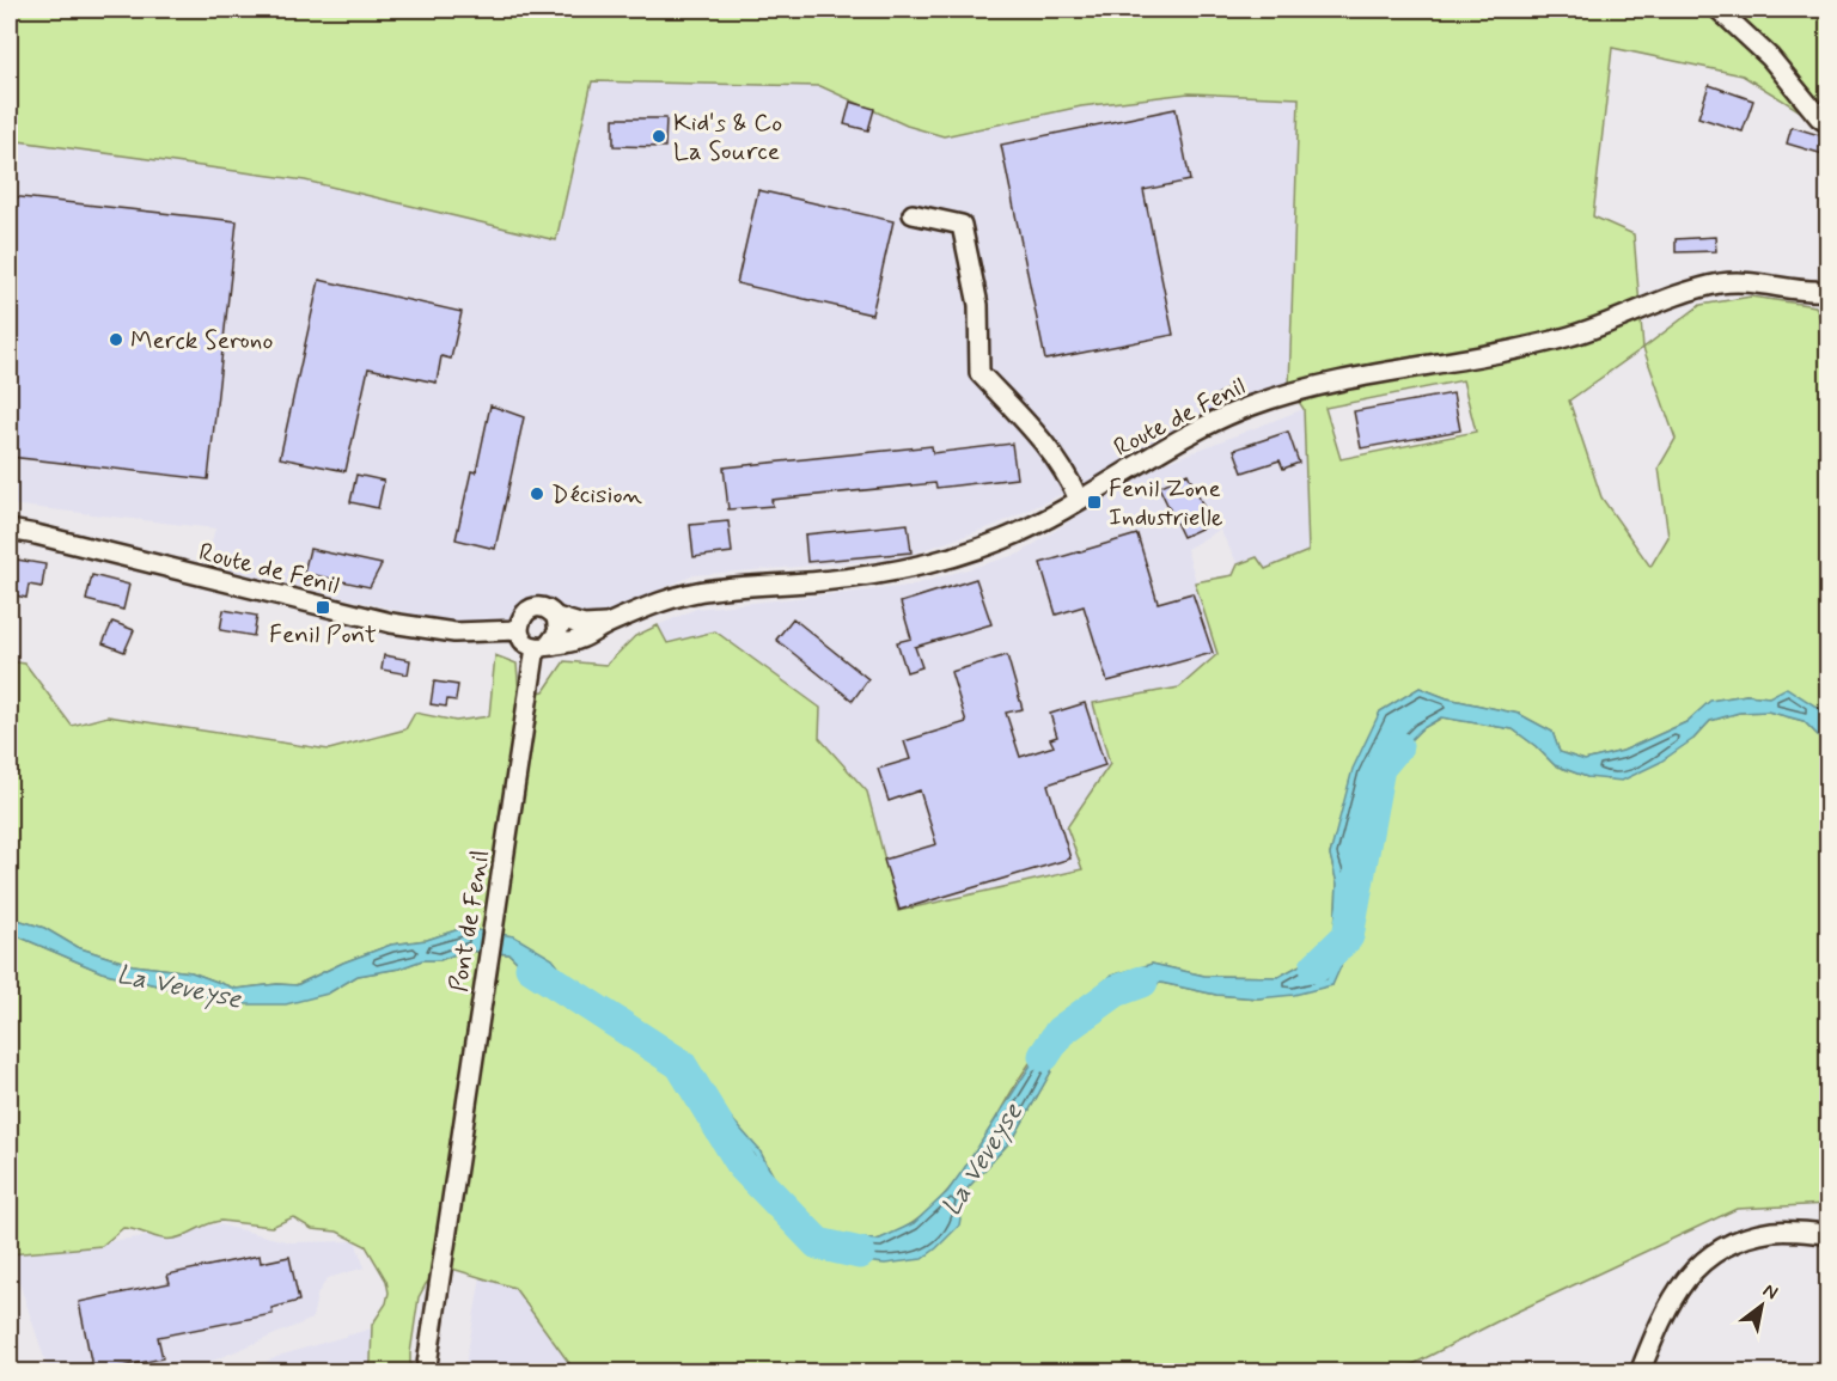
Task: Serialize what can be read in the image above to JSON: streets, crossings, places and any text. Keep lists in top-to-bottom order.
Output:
{
  "streets": {
    "street": ["Route de Fenil", "Pont de Fenil"]
  },
  "crossings": [
    ["Route de Fenil", "Pont de Fenil"]
  ],
  "water": ["La Veveyse"],
  "places": {
    "other": ["Kid's & Co La Source", "Merck Serono", "Décision"],
    "transit": ["Fenil Zone Industrielle", "Fenil Pont"]
  },
  "north": "top right"
}
